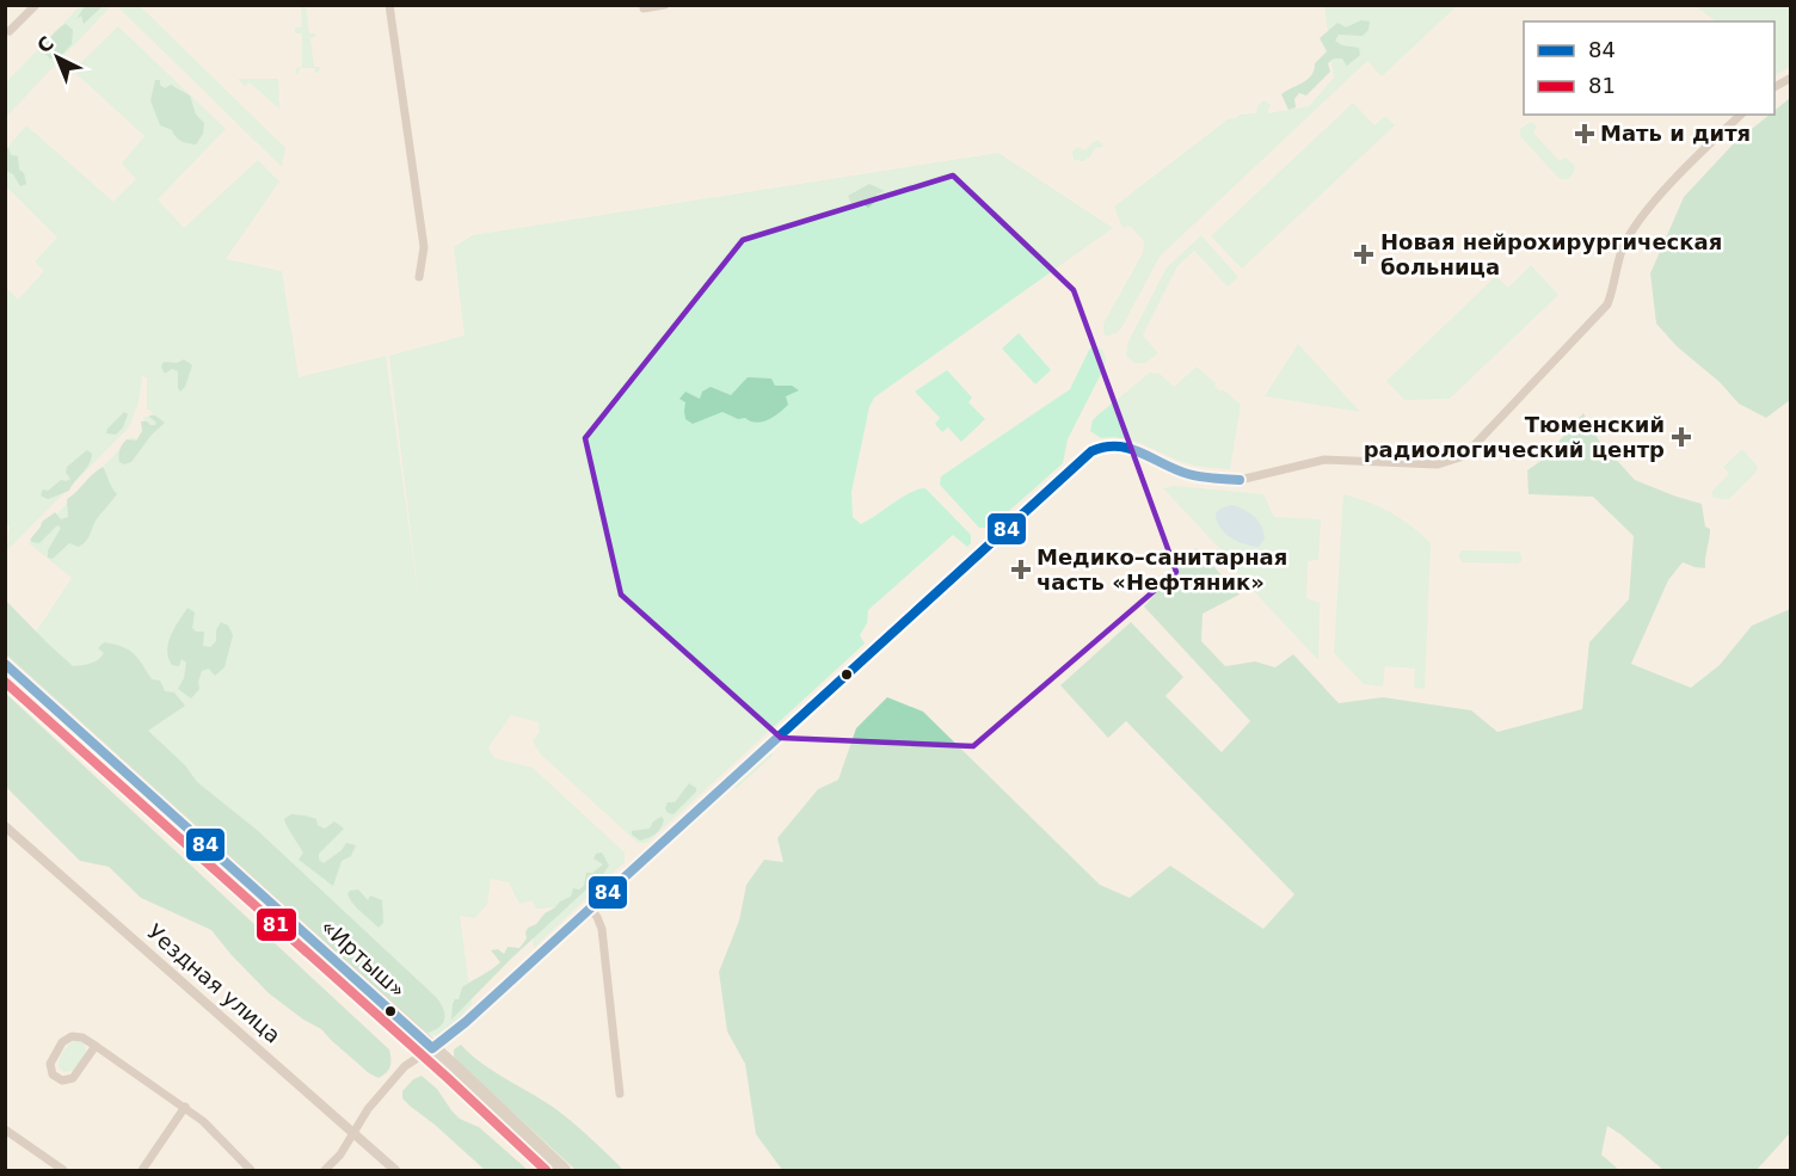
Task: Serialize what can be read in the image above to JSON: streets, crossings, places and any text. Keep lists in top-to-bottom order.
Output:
{
  "streets": {
    "highway": ["«Иртыш»"],
    "street": ["Уездная улица"]
  },
  "places": {
    "health": [
      "Мать и дитя",
      "Новая нейрохирургическая больница",
      "Тюменский радиологический центр",
      "Медико–санитарная часть «Нефтяник»"
    ]
  },
  "lines": ["transit line 84", "transit line 81"],
  "legend": ["84", "81"],
  "north": "top left"
}
